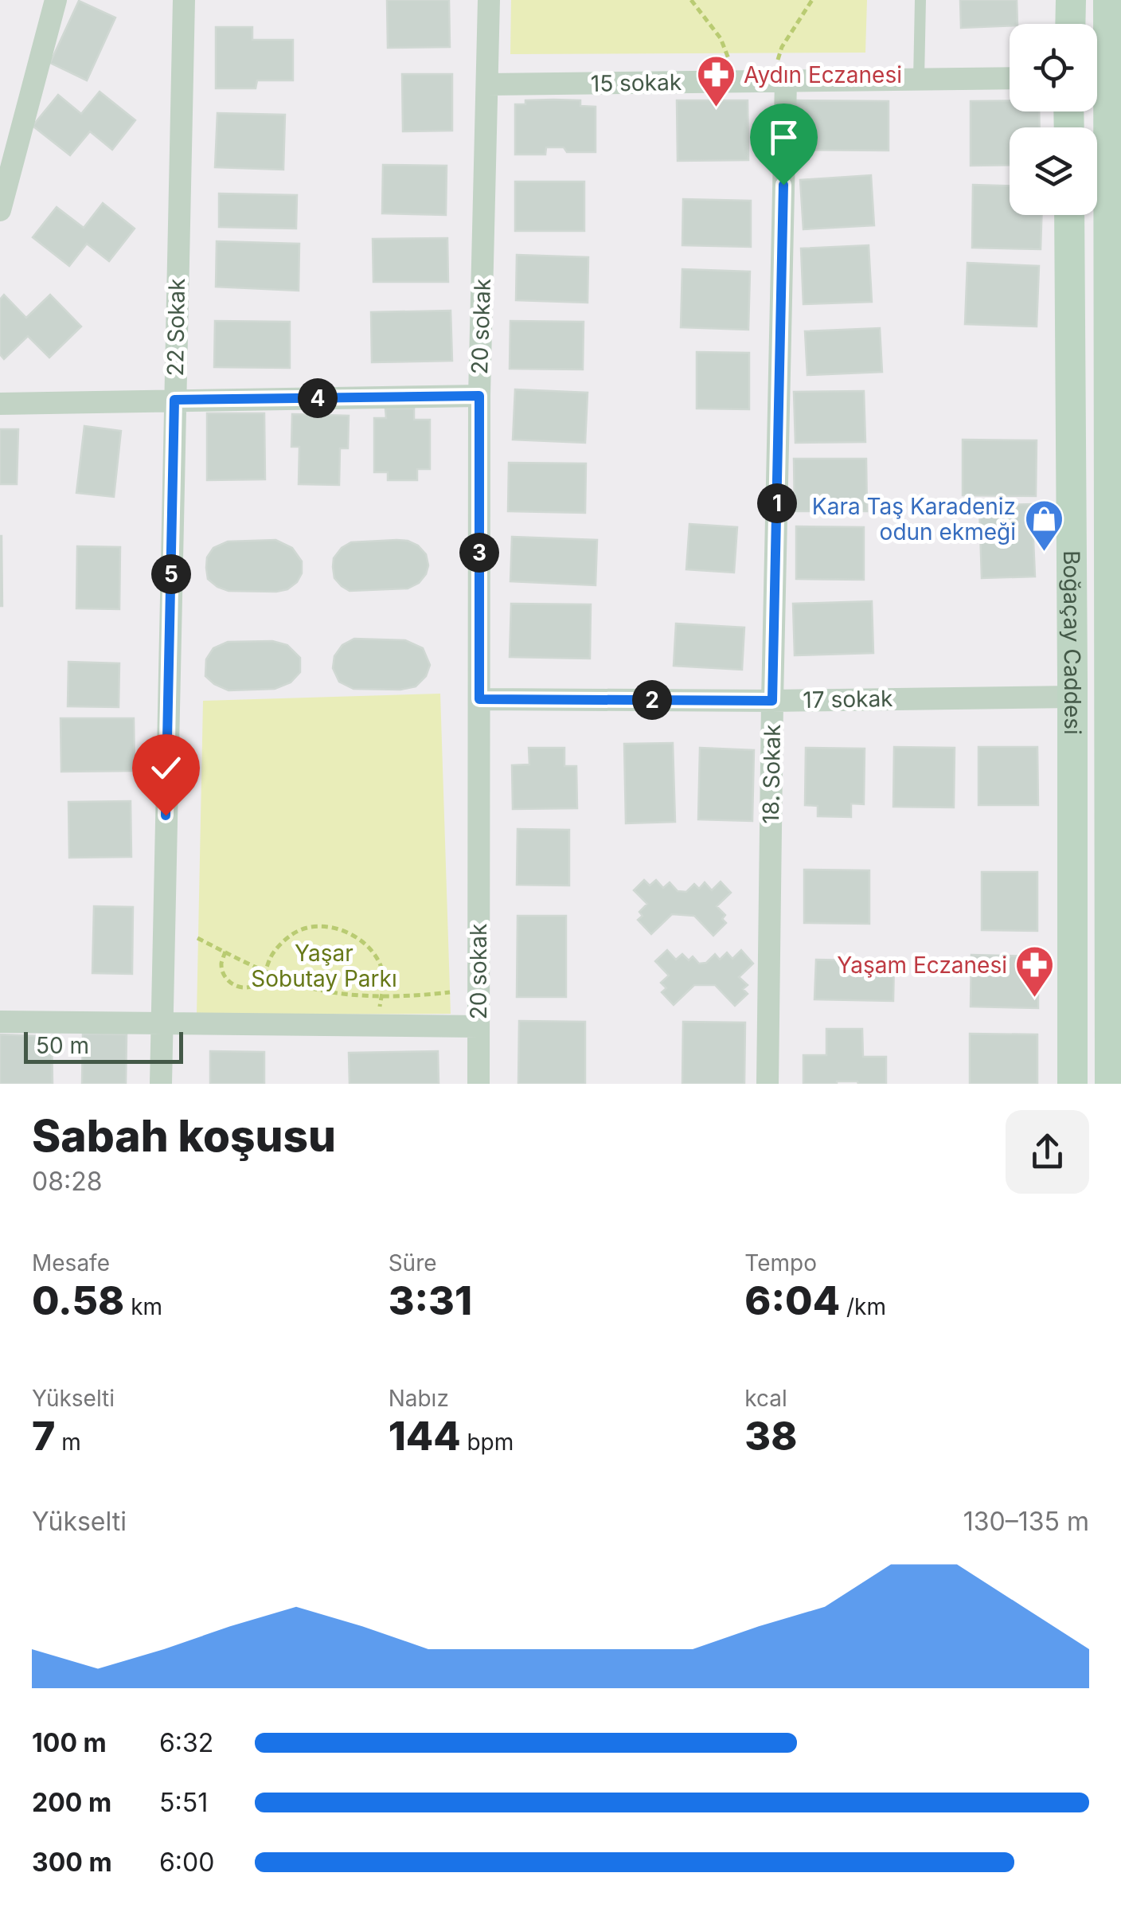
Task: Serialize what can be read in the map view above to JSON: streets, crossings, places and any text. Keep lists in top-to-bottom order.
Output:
{
  "streets": {
    "main road": ["Boğaçay Caddesi"],
    "street": [
      "15 sokak",
      "20 sokak",
      "22 Sokak",
      "17 sokak",
      "18. Sokak"
    ]
  },
  "crossings": [
    ["15 sokak", "20 sokak"],
    ["15 sokak", "18. Sokak"],
    ["20 sokak", "17 sokak"],
    ["Boğaçay Caddesi", "17 sokak"],
    ["17 sokak", "18. Sokak"]
  ],
  "parks": ["Yaşar Sobutay Parkı"],
  "places": {
    "pharmacy": ["Aydın Eczanesi", "Yaşam Eczanesi"],
    "shop": ["Kara Taş Karadeniz odun ekmeği"]
  },
  "scale_bar": "50 m",
  "page": {
    "pins": [
      "4",
      "1",
      "3",
      "5",
      "2"
    ],
    "scale": "50 m",
    "heading": ["Sabah koşusu", "08:28"],
    "stats": [
      ["Mesafe", "0.58 km"],
      ["Süre", "3:31"],
      ["Tempo", "6:04 /km"],
      ["Yükselti", "7 m"],
      ["Nabız", "144 bpm"],
      ["kcal", "38"]
    ],
    "chart": ["Yükselti", "130–135 m"],
    "list": [
      {
        "name": "100 m",
        "note": "6:32"
      },
      {
        "name": "200 m",
        "note": "5:51"
      },
      {
        "name": "300 m",
        "note": "6:00"
      }
    ]
  }
}
